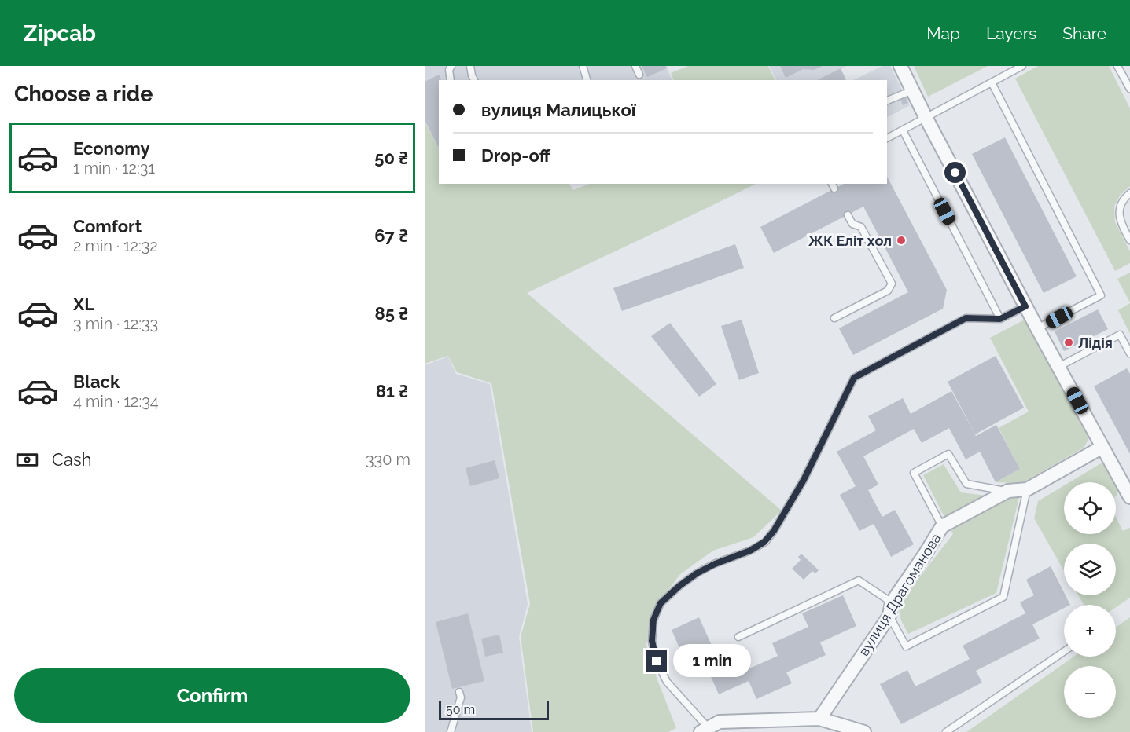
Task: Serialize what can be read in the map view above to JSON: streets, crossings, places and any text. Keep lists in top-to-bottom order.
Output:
{
  "streets": {
    "street": ["вулиця Драгоманова"]
  },
  "places": ["ЖК Еліт хол", "Лідія"],
  "scale_bar": "50 m",
  "page": {
    "header": "Zipcab",
    "nav": ["Map", "Layers", "Share"],
    "heading": "Choose a ride",
    "banner": ["вулиця Малицької", "Drop-off"],
    "list": [
      {
        "name": "Economy",
        "note": "1 min · 12:31",
        "value": "50 ₴"
      },
      {
        "name": "Comfort",
        "note": "2 min · 12:32",
        "value": "67 ₴"
      },
      {
        "name": "XL",
        "note": "3 min · 12:33",
        "value": "85 ₴"
      },
      {
        "name": "Black",
        "note": "4 min · 12:34",
        "value": "81 ₴"
      }
    ],
    "pay": ["Cash", "330 m"],
    "map_buttons": ["+", "−"],
    "bubble": "1 min",
    "buttons": "Confirm",
    "scale": "50 m"
  }
}
